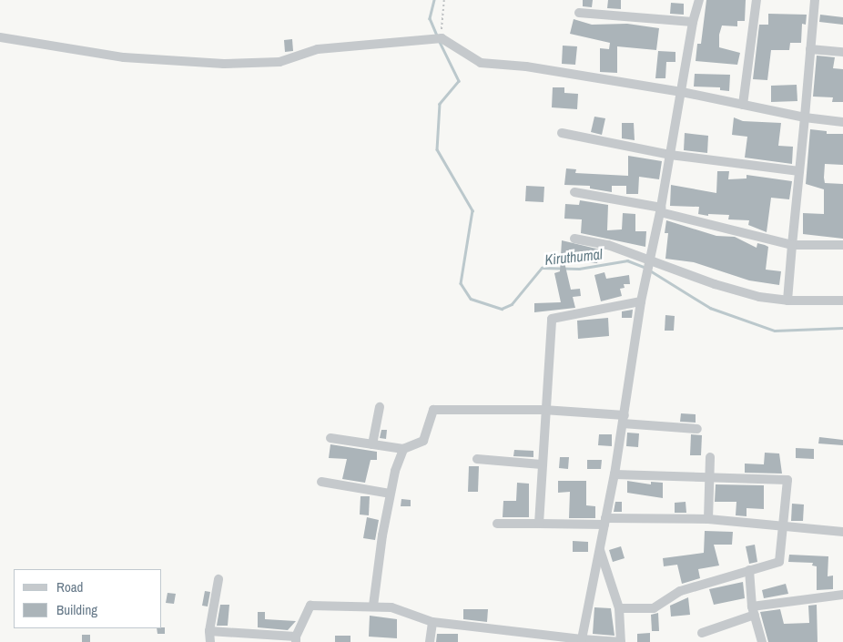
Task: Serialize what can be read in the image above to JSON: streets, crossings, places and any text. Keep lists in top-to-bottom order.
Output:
{
  "water": ["Kiruthumal"],
  "legend": ["Road", "Building"]
}
